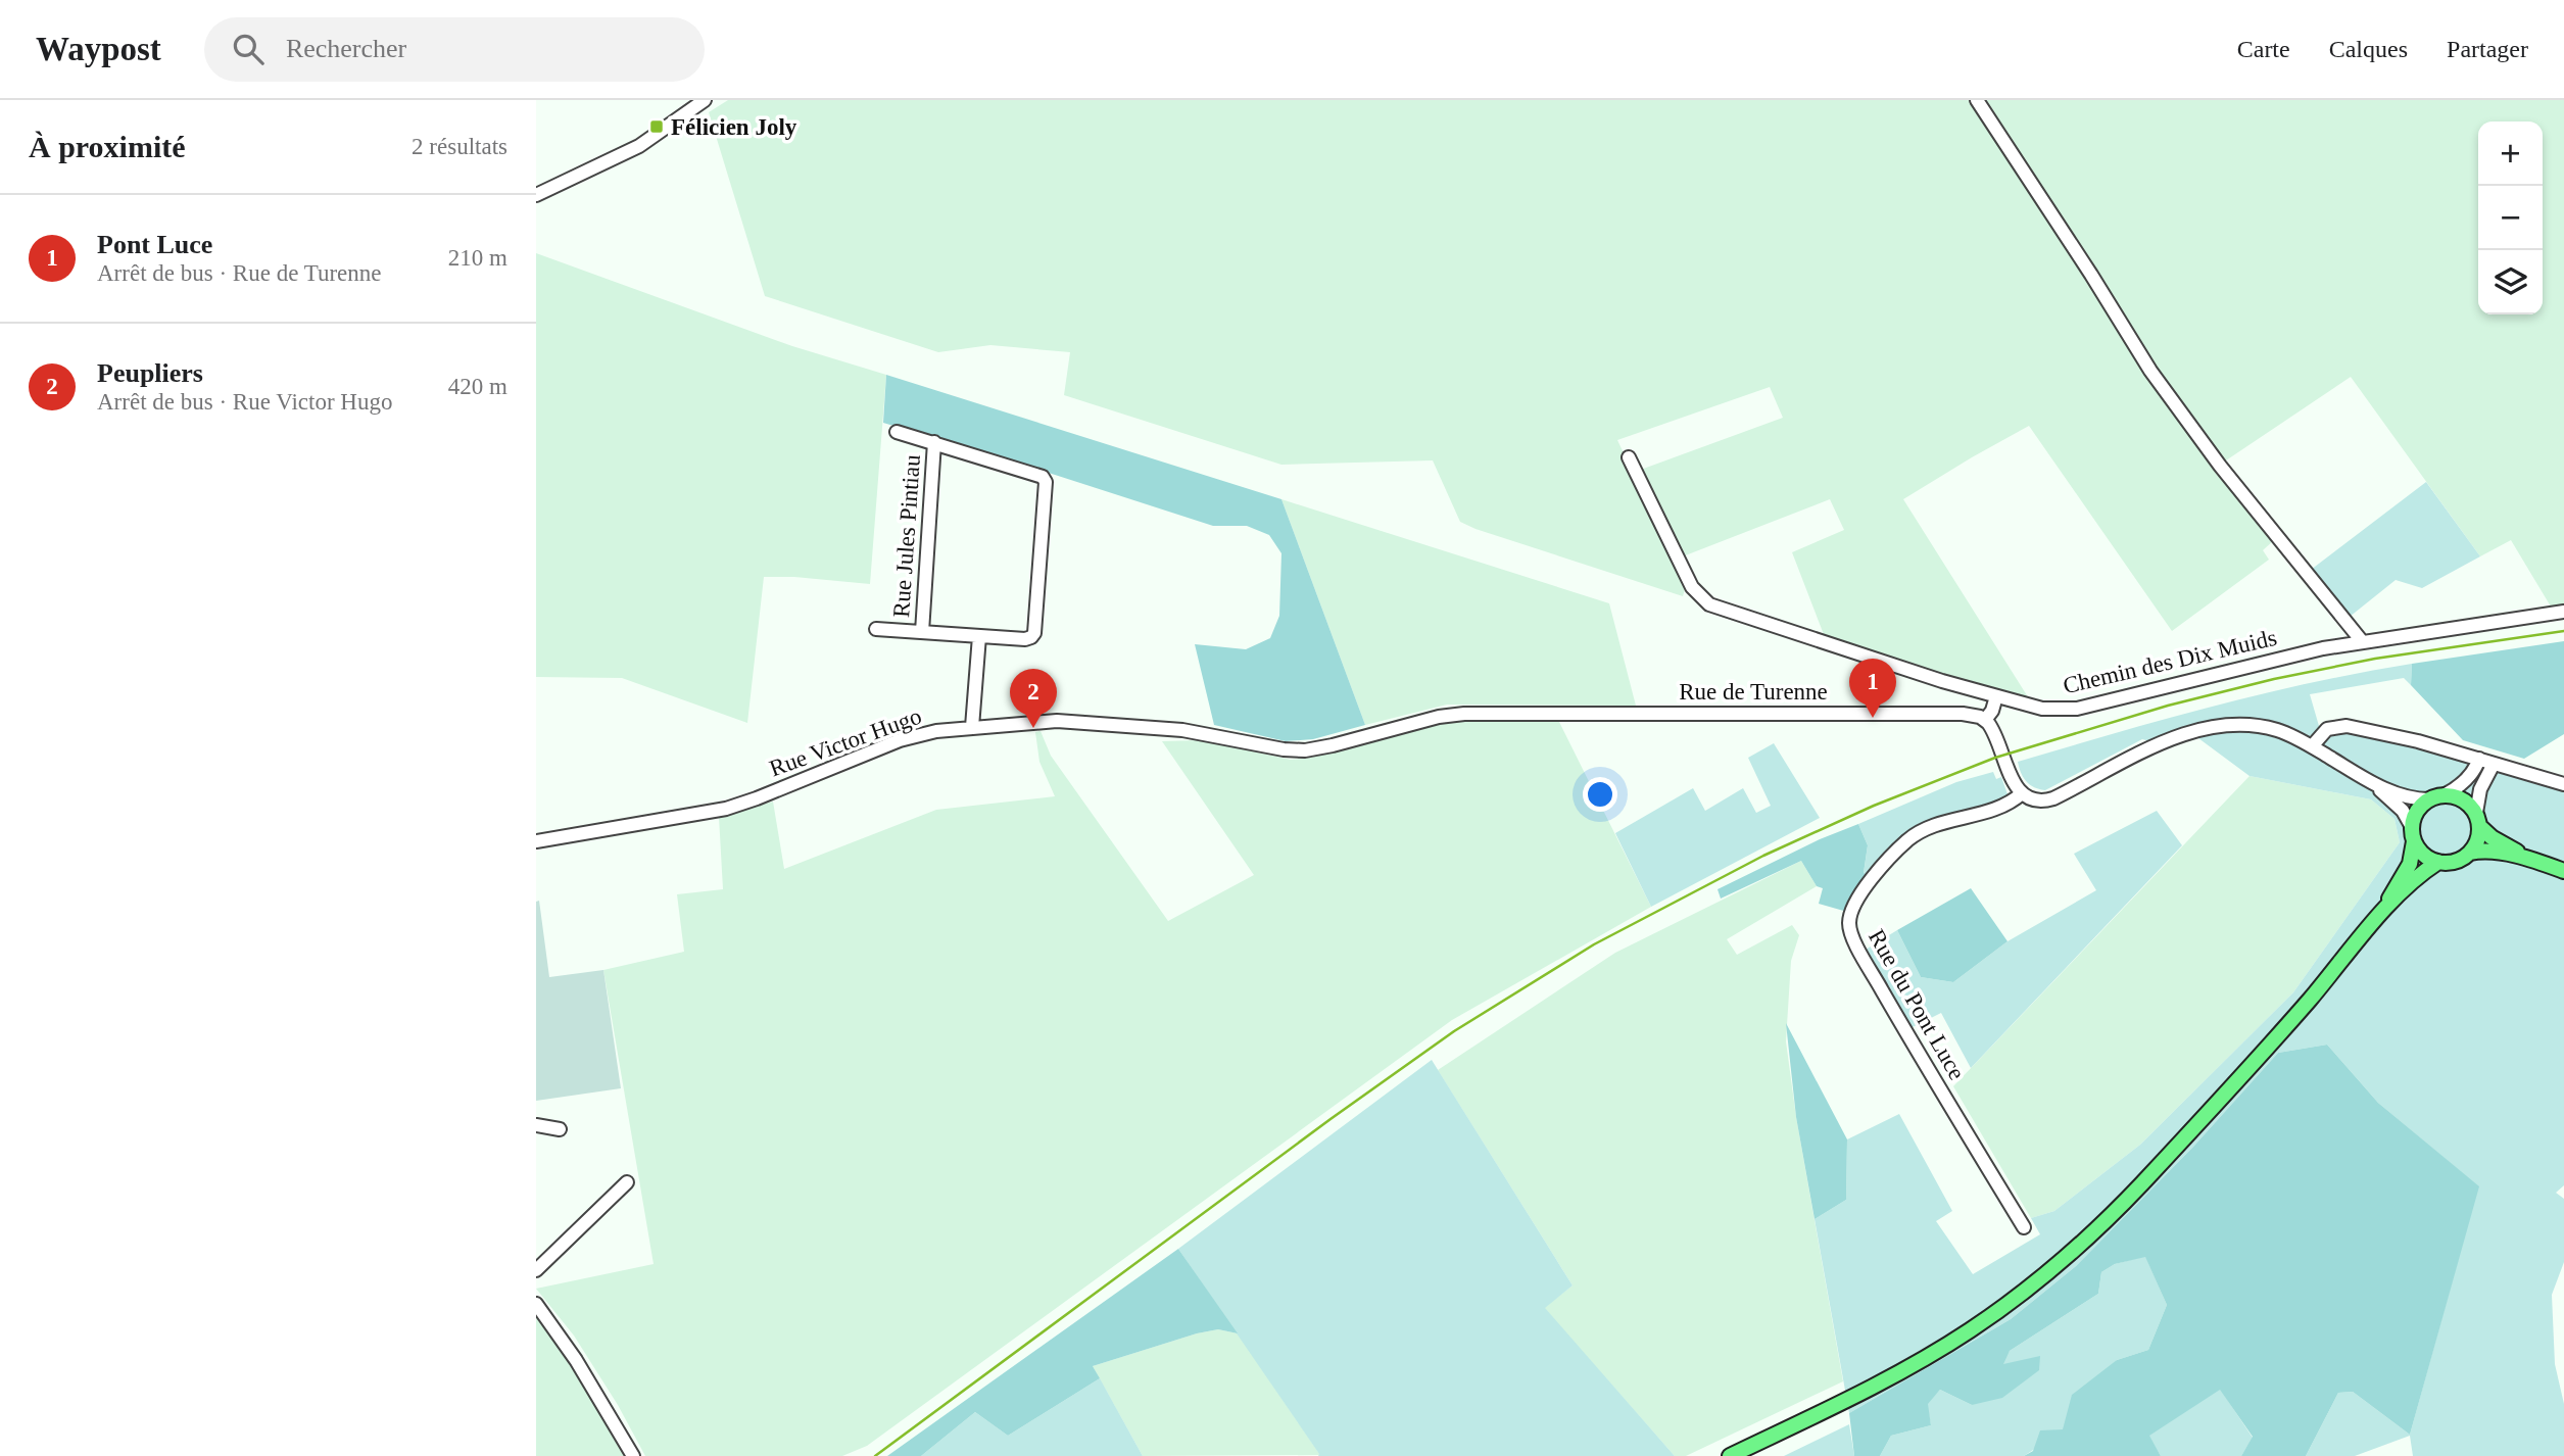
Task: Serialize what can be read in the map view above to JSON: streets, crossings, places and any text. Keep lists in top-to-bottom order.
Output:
{
  "streets": {
    "street": [
      "Rue Jules Pintiau",
      "Chemin des Dix Muids",
      "Rue de Turenne",
      "Rue Victor Hugo",
      "Rue du Pont Luce"
    ]
  },
  "crossings": [
    ["Rue de Turenne", "Rue Victor Hugo"]
  ],
  "places": {
    "transit": ["Félicien Joly"]
  },
  "page": {
    "header": "Waypost",
    "search": "Rechercher",
    "nav": ["Carte", "Calques", "Partager"],
    "heading": ["À proximité", "2 résultats"],
    "map_buttons": ["+", "−"],
    "list": [
      {
        "mark": "1",
        "name": "Pont Luce",
        "note": "Arrêt de bus · Rue de Turenne",
        "value": "210 m"
      },
      {
        "mark": "2",
        "name": "Peupliers",
        "note": "Arrêt de bus · Rue Victor Hugo",
        "value": "420 m"
      }
    ],
    "pins": ["1", "2"]
  }
}
